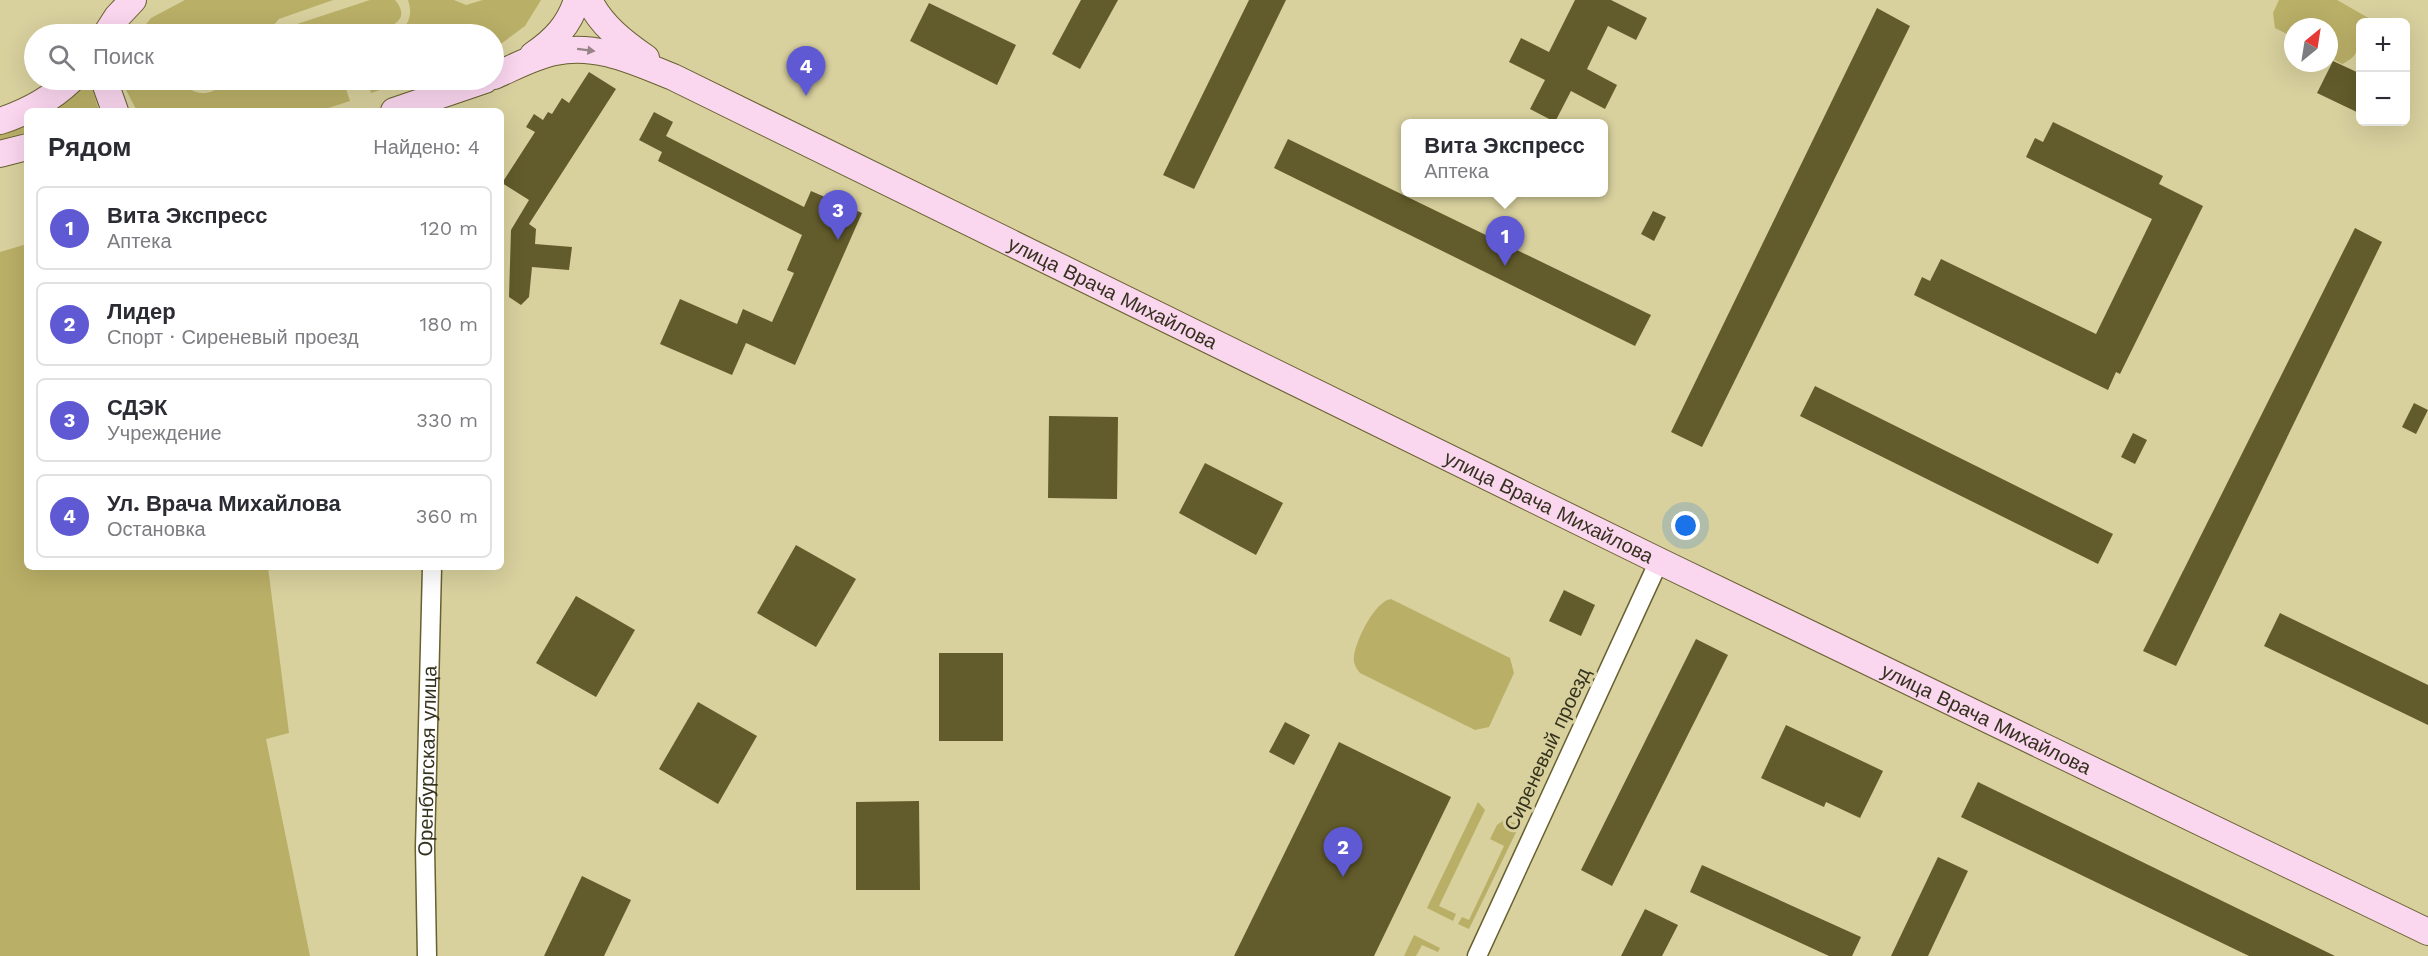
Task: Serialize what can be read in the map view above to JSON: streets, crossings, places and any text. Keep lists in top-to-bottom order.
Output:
{
  "streets": {
    "main road": ["улица Врача Михайлова"],
    "street": ["Сиреневый проезд", "Оренбургская улица"]
  },
  "crossings": [
    ["улица Врача Михайлова", "Сиреневый проезд"]
  ],
  "north": "top right",
  "page": {
    "map_buttons": ["+", "−"],
    "search": "Поиск",
    "pins": [
      "4",
      "3",
      "1",
      "2"
    ],
    "heading": ["Рядом", "Найдено: 4"],
    "popup": ["Вита Экспресс", "Аптека"],
    "list": [
      {
        "mark": "1",
        "name": "Вита Экспресс",
        "note": "Аптека",
        "value": "120 m"
      },
      {
        "mark": "2",
        "name": "Лидер",
        "note": "Спорт · Сиреневый проезд",
        "value": "180 m"
      },
      {
        "mark": "3",
        "name": "СДЭК",
        "note": "Учреждение",
        "value": "330 m"
      },
      {
        "mark": "4",
        "name": "Ул. Врача Михайлова",
        "note": "Остановка",
        "value": "360 m"
      }
    ]
  }
}
